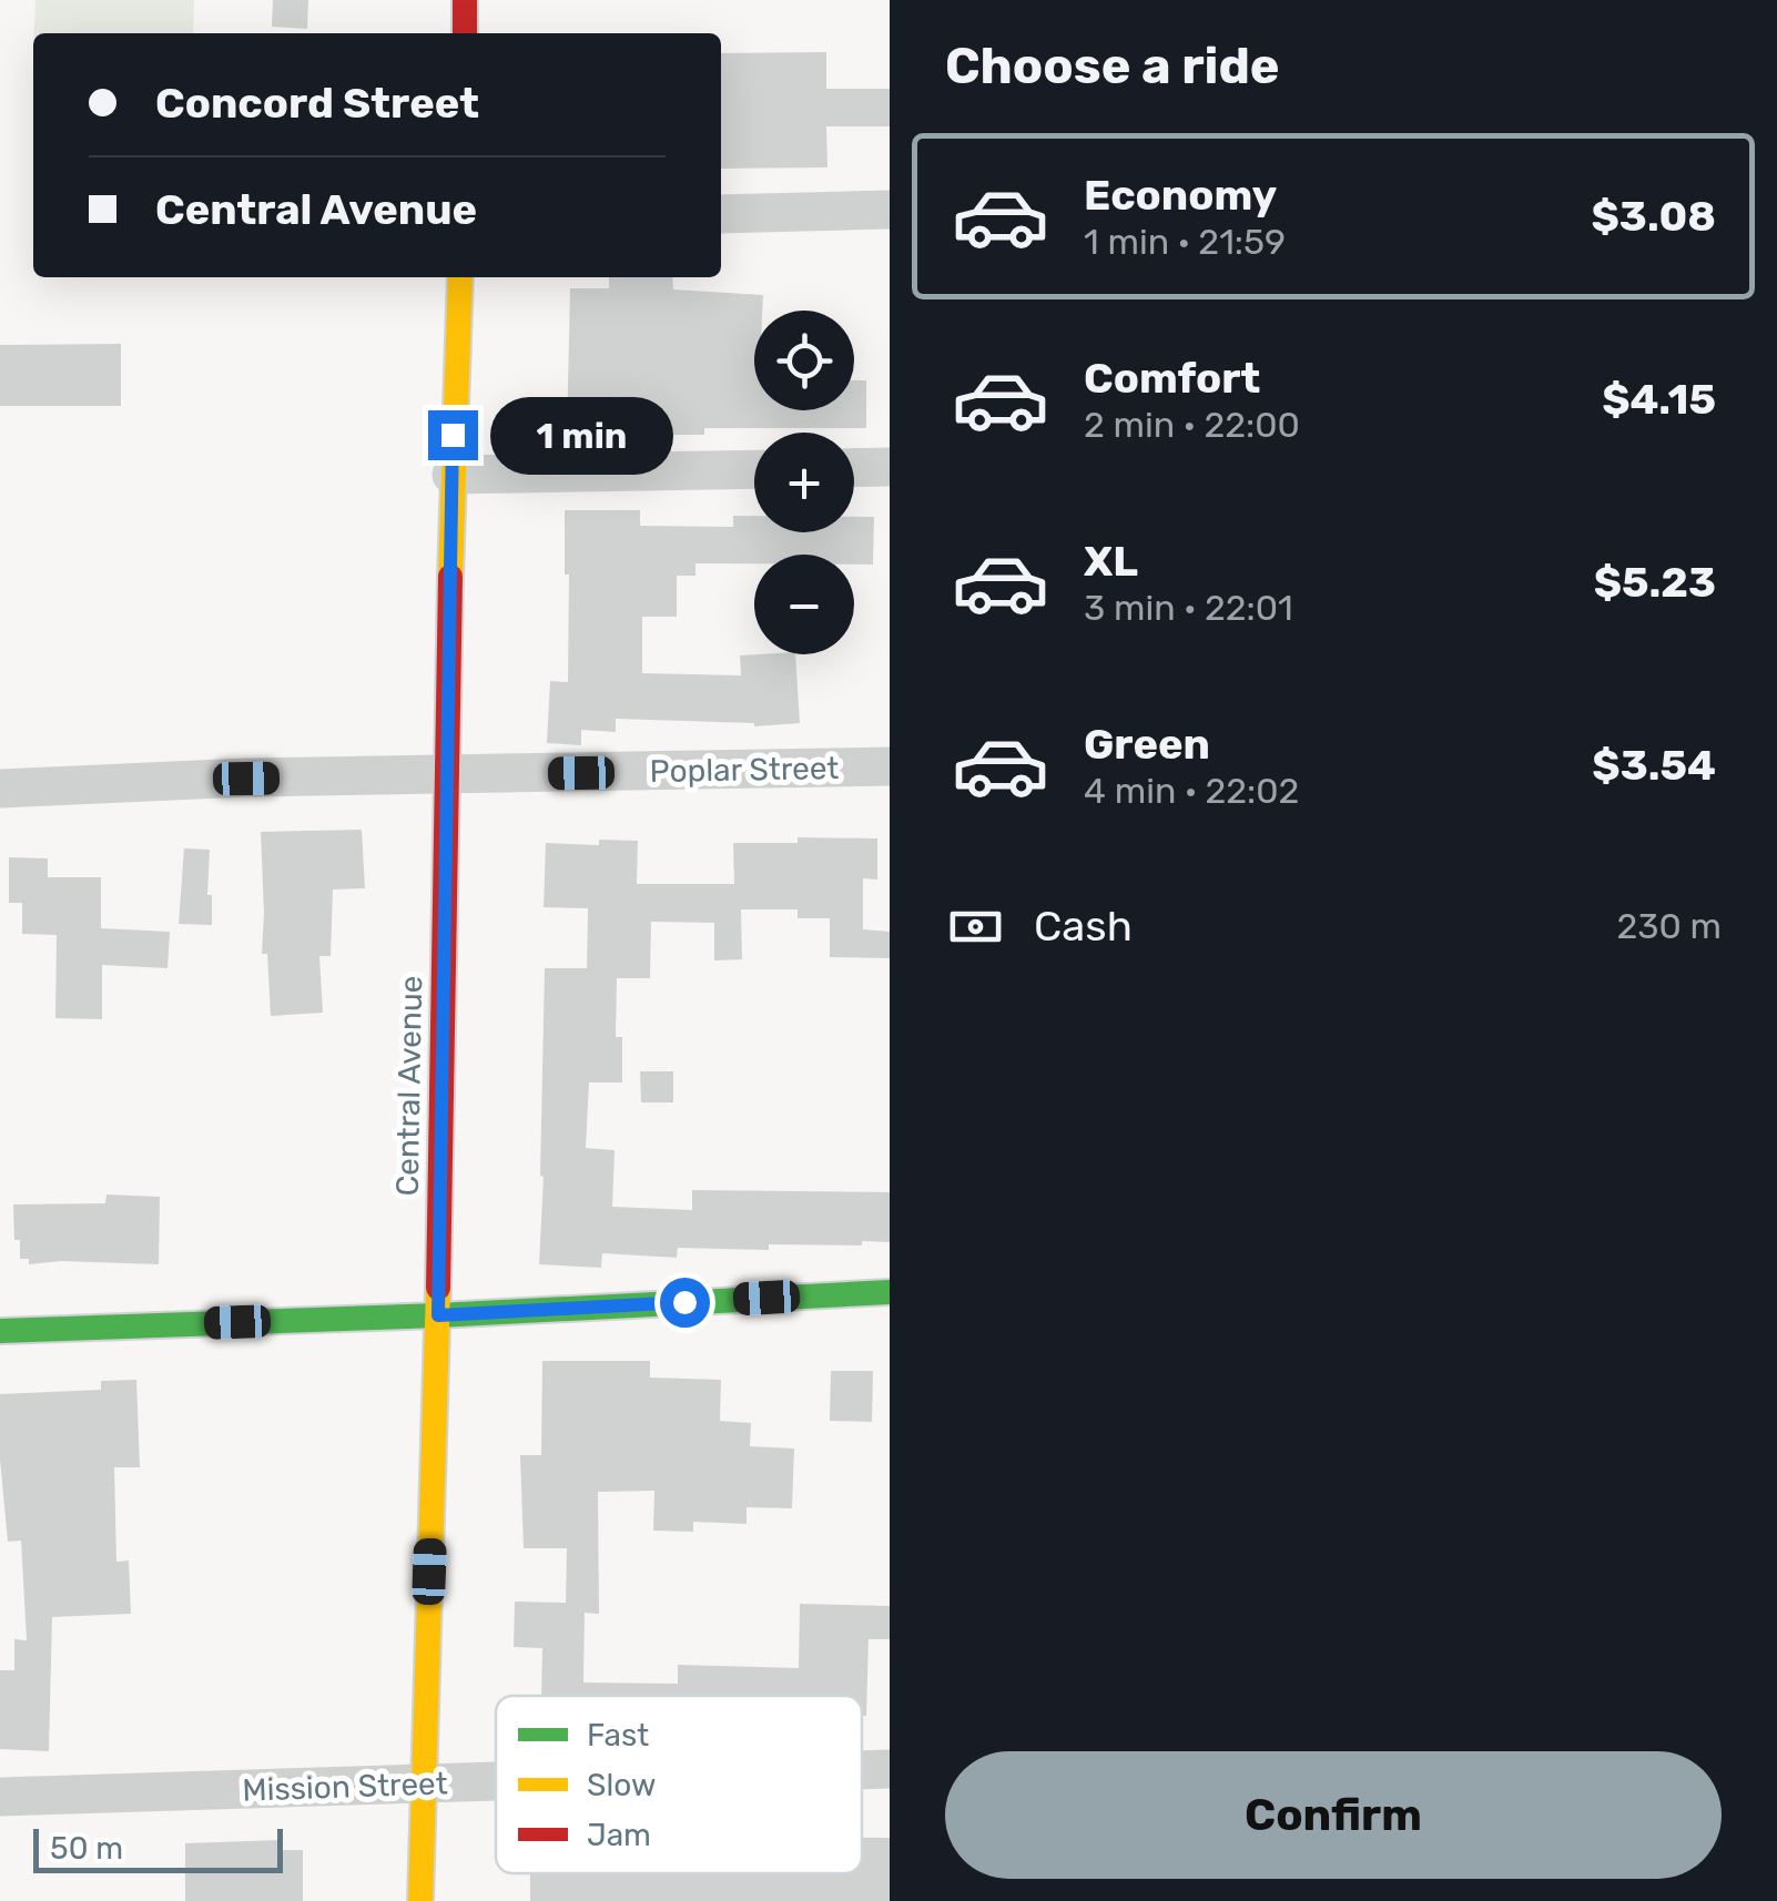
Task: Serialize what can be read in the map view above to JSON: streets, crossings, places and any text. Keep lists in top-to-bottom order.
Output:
{
  "streets": {
    "street": ["Poplar Street", "Central Avenue", "Mission Street"]
  },
  "crossings": [
    ["Poplar Street", "Central Avenue"],
    ["Central Avenue", "Mission Street"]
  ],
  "legend": ["Fast", "Slow", "Jam"],
  "scale_bar": "50 m",
  "page": {
    "heading": "Choose a ride",
    "banner": ["Concord Street", "Central Avenue"],
    "list": [
      {
        "name": "Economy",
        "note": "1 min · 21:59",
        "value": "$3.08"
      },
      {
        "name": "Comfort",
        "note": "2 min · 22:00",
        "value": "$4.15"
      },
      {
        "name": "XL",
        "note": "3 min · 22:01",
        "value": "$5.23"
      },
      {
        "name": "Green",
        "note": "4 min · 22:02",
        "value": "$3.54"
      }
    ],
    "map_buttons": ["+", "−"],
    "bubble": "1 min",
    "pay": ["Cash", "230 m"],
    "buttons": "Confirm",
    "scale": "50 m"
  }
}
